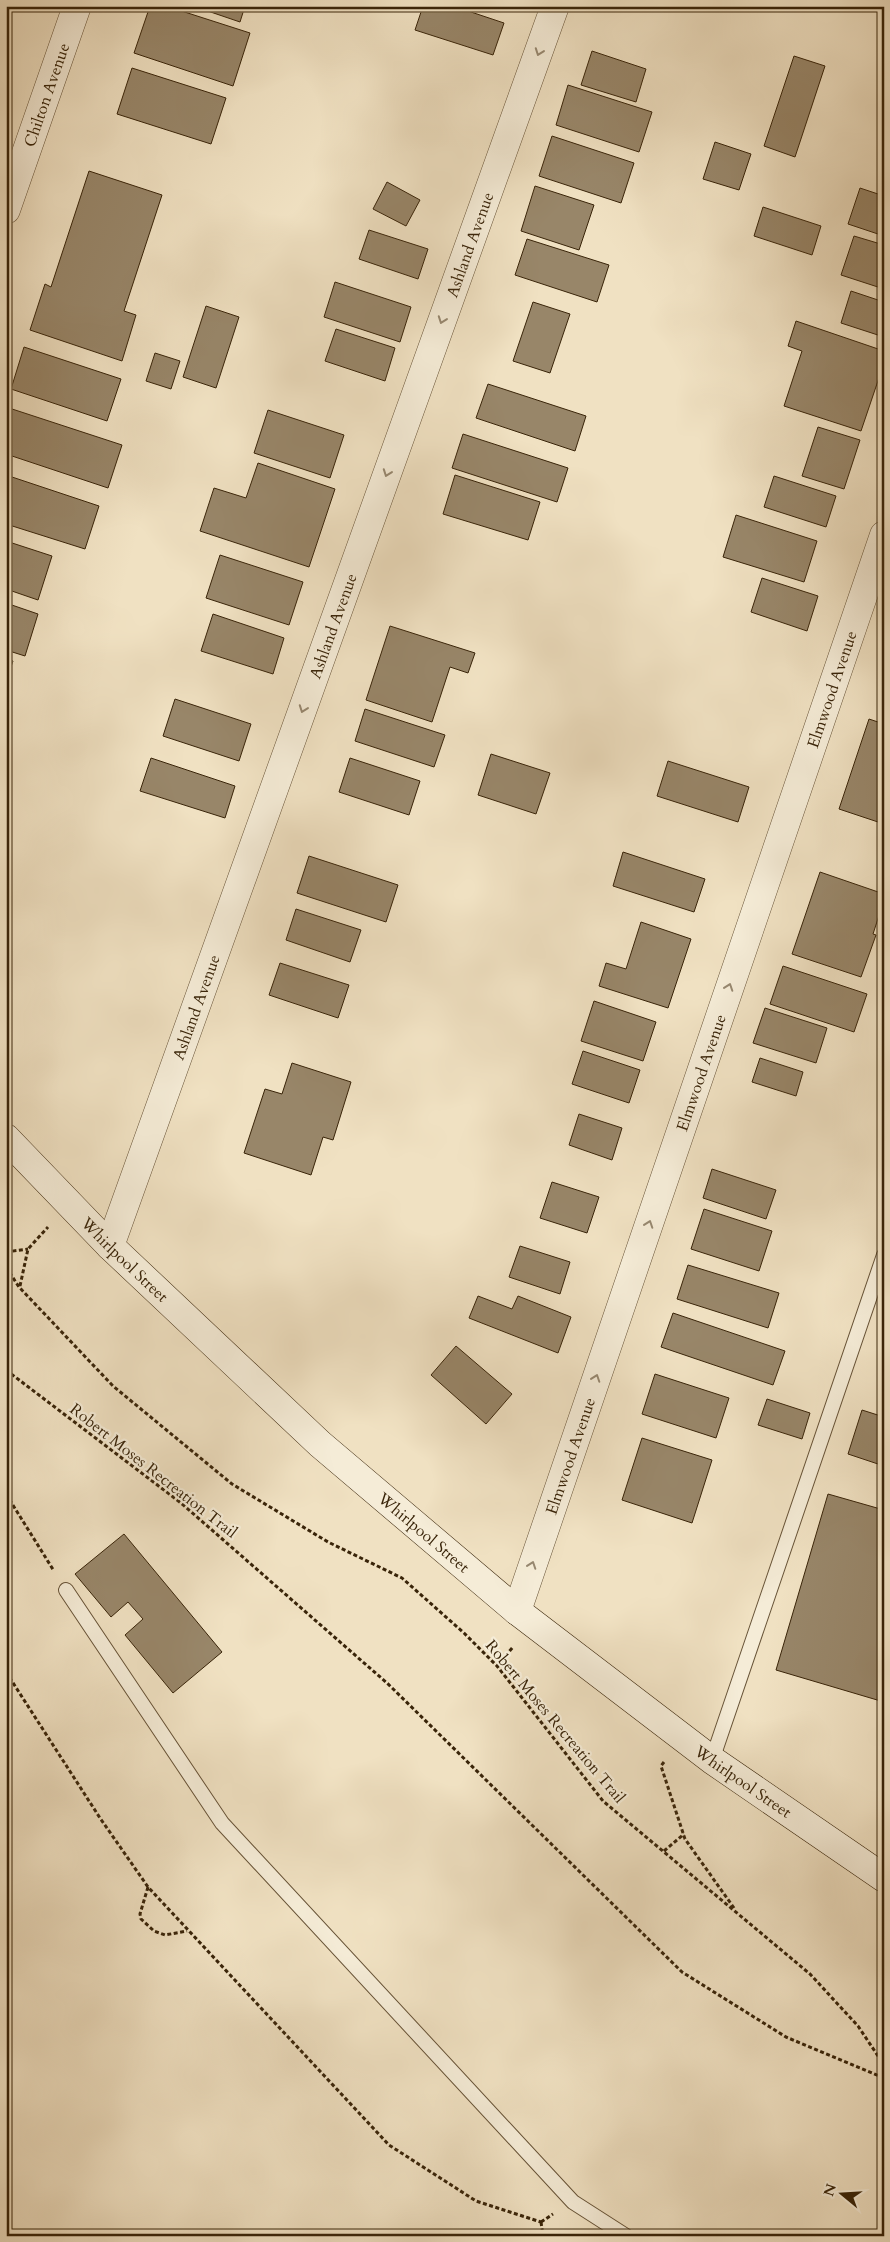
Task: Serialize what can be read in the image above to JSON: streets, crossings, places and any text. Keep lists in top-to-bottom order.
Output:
{
  "streets": {
    "street": [
      "Chilton Avenue",
      "Ashland Avenue",
      "Elmwood Avenue",
      "Whirlpool Street"
    ],
    "path": ["Robert Moses Recreation Trail"]
  },
  "crossings": [
    ["Ashland Avenue", "Whirlpool Street"],
    ["Elmwood Avenue", "Whirlpool Street"]
  ],
  "one_way": ["Ashland Avenue", "Elmwood Avenue"],
  "north": "left"
}
